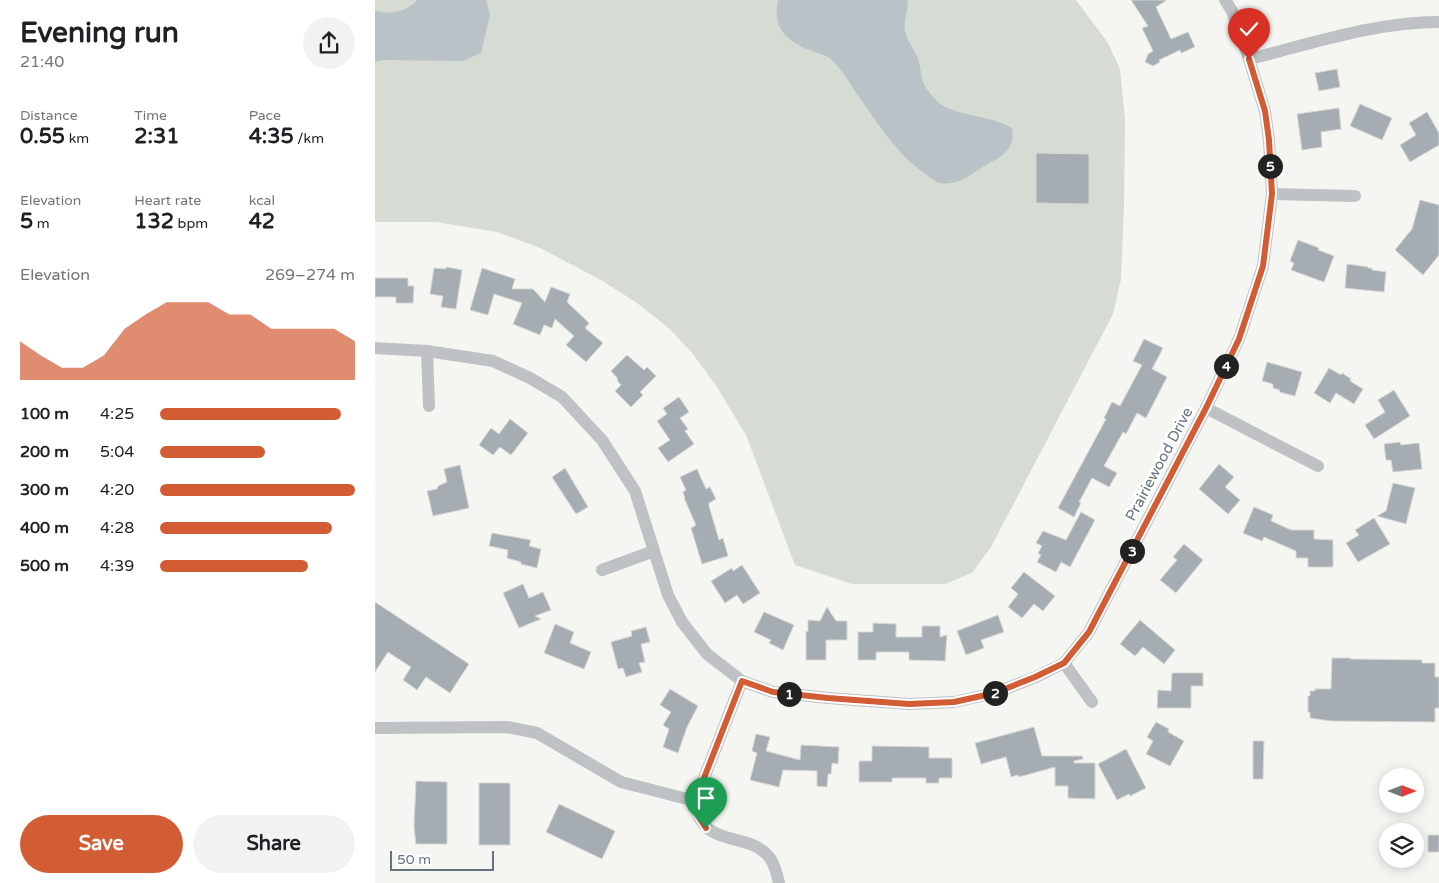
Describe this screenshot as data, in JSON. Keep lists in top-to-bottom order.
{
  "streets": {
    "street": ["Prairiewood Drive"]
  },
  "scale_bar": "50 m",
  "north": "right",
  "page": {
    "heading": ["Evening run", "21:40"],
    "stats": [
      ["Distance", "0.55 km"],
      ["Time", "2:31"],
      ["Pace", "4:35 /km"],
      ["Elevation", "5 m"],
      ["Heart rate", "132 bpm"],
      ["kcal", "42"]
    ],
    "pins": [
      "5",
      "4",
      "3",
      "2",
      "1"
    ],
    "chart": ["Elevation", "269–274 m"],
    "list": [
      {
        "name": "100 m",
        "note": "4:25"
      },
      {
        "name": "200 m",
        "note": "5:04"
      },
      {
        "name": "300 m",
        "note": "4:20"
      },
      {
        "name": "400 m",
        "note": "4:28"
      },
      {
        "name": "500 m",
        "note": "4:39"
      }
    ],
    "buttons": ["Save", "Share"],
    "scale": "50 m"
  }
}
